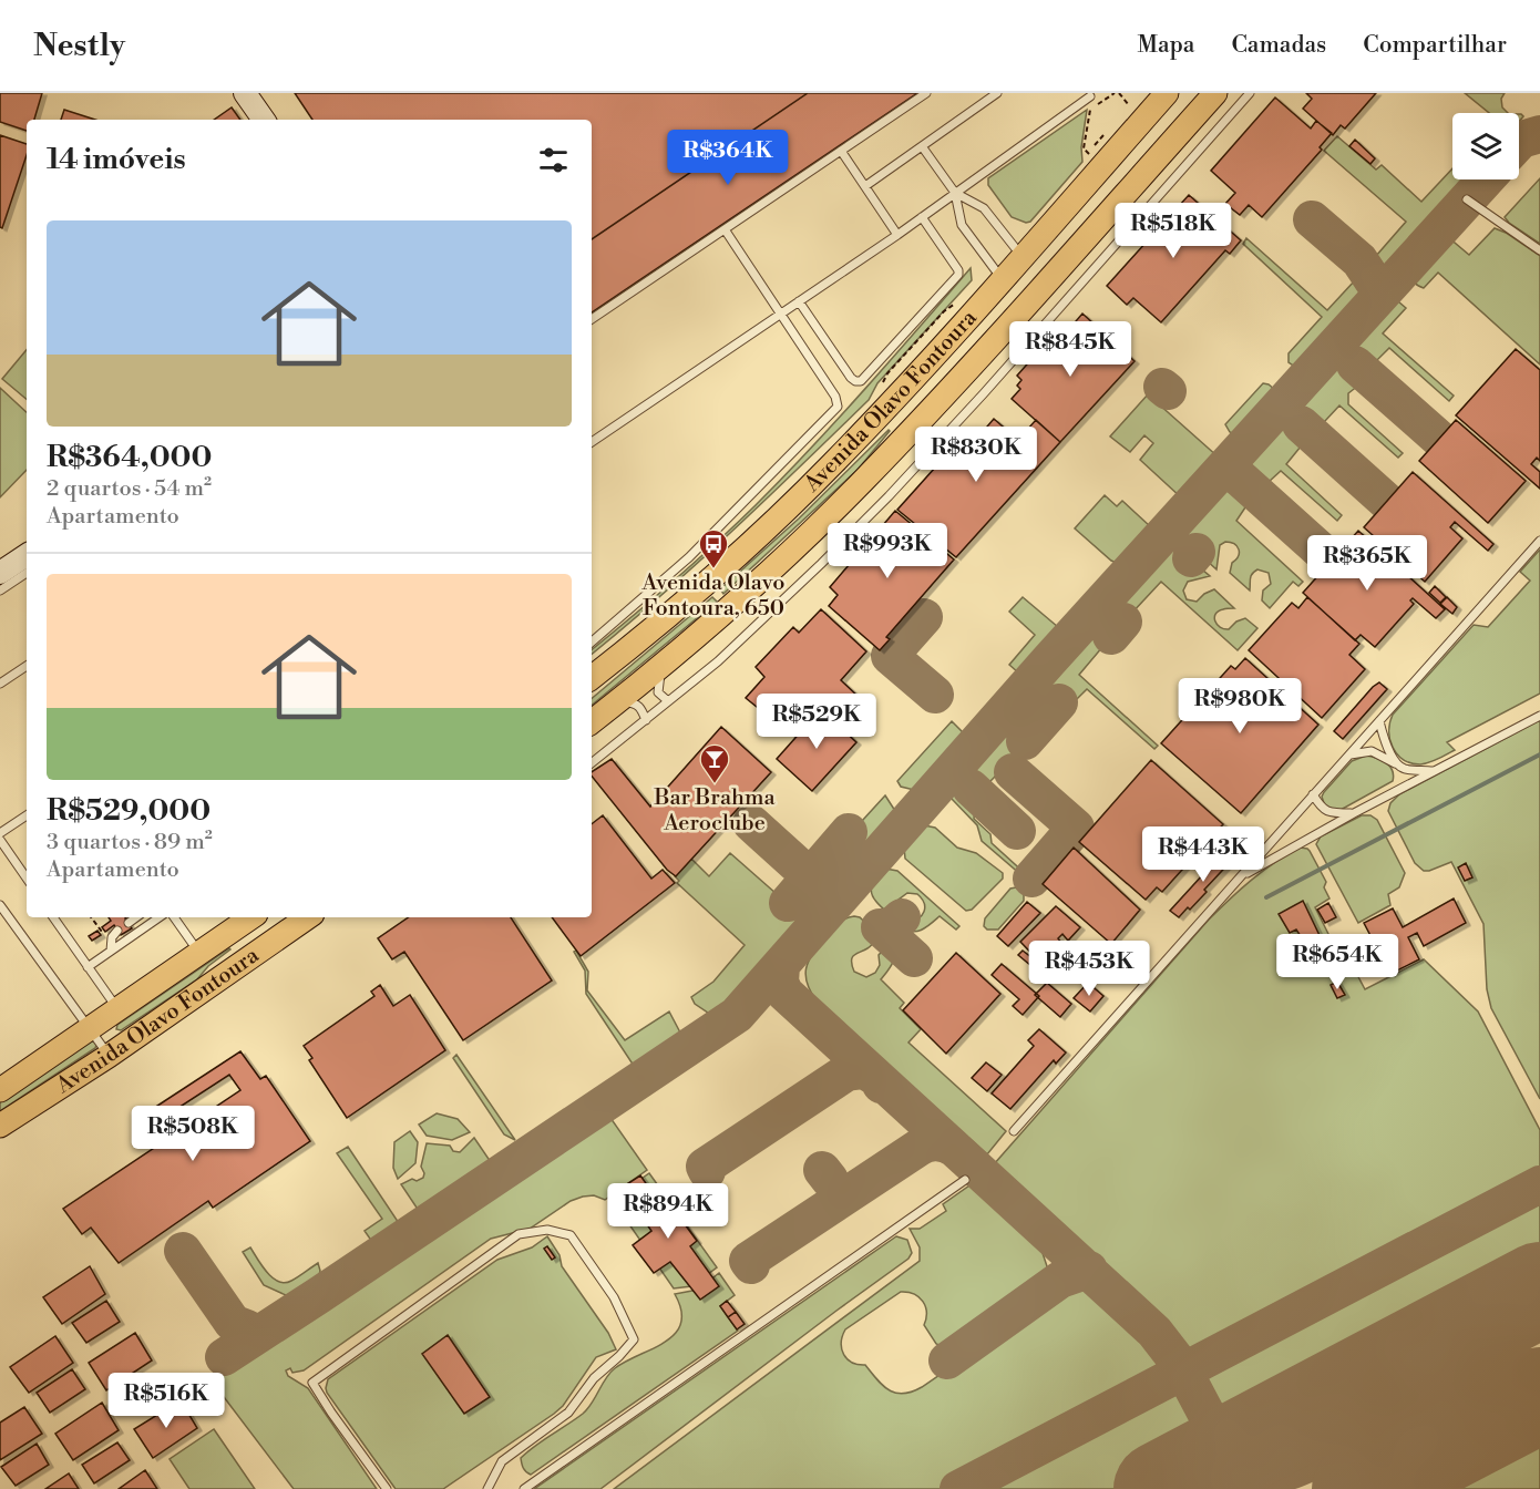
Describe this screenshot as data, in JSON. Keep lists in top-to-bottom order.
{
  "streets": {
    "main road": ["Avenida Olavo Fontoura"]
  },
  "places": {
    "bus stop": ["Avenida Olavo Fontoura, 650"],
    "bar": ["Bar Brahma Aeroclube"]
  },
  "page": {
    "header": "Nestly",
    "nav": ["Mapa", "Camadas", "Compartilhar"],
    "heading": "14 imóveis",
    "price": [
      "R$364K",
      "R$518K",
      "R$845K",
      "R$830K",
      "R$993K",
      "R$365K",
      "R$980K",
      "R$529K",
      "R$443K",
      "R$654K",
      "R$453K",
      "R$508K",
      "R$894K",
      "R$516K"
    ],
    "list": [
      {
        "name": "R$364,000",
        "note": "2 quartos · 54 m² · Apartamento"
      },
      {
        "name": "R$529,000",
        "note": "3 quartos · 89 m² · Apartamento"
      }
    ]
  }
}
